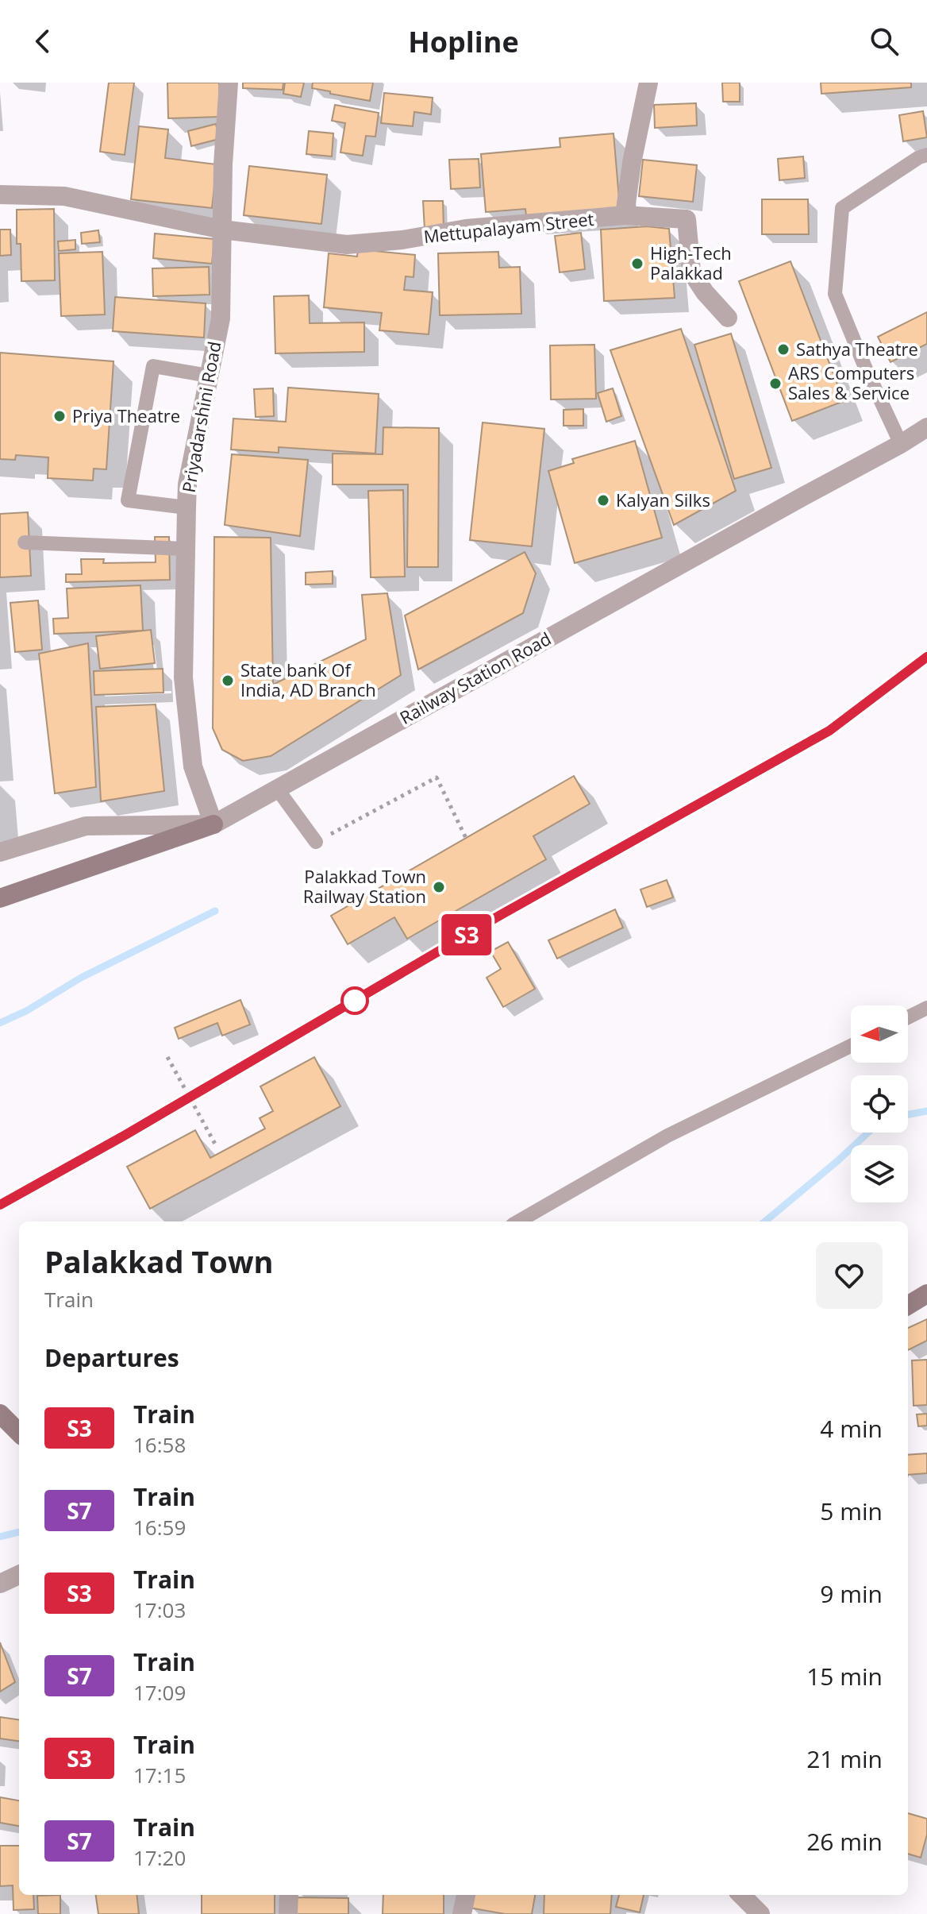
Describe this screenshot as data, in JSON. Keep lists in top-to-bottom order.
{
  "streets": {
    "street": ["Mettupalayam Street", "Priyadarshini Road", "Railway Station Road"]
  },
  "crossings": [
    ["Mettupalayam Street", "Priyadarshini Road"],
    ["Priyadarshini Road", "Railway Station Road"]
  ],
  "places": [
    "High-Tech Palakkad",
    "Sathya Theatre",
    "ARS Computers Sales & Service",
    "Priya Theatre",
    "Kalyan Silks",
    "State bank Of India, AD Branch",
    "Palakkad Town Railway Station"
  ],
  "north": "left",
  "page": {
    "header": "Hopline",
    "on_map": "S3",
    "heading": [
      ["Palakkad Town", "Train"],
      "Departures"
    ],
    "list": [
      {
        "mark": "S3",
        "name": "Train",
        "note": "16:58",
        "value": "4 min"
      },
      {
        "mark": "S7",
        "name": "Train",
        "note": "16:59",
        "value": "5 min"
      },
      {
        "mark": "S3",
        "name": "Train",
        "note": "17:03",
        "value": "9 min"
      },
      {
        "mark": "S7",
        "name": "Train",
        "note": "17:09",
        "value": "15 min"
      },
      {
        "mark": "S3",
        "name": "Train",
        "note": "17:15",
        "value": "21 min"
      },
      {
        "mark": "S7",
        "name": "Train",
        "note": "17:20",
        "value": "26 min"
      }
    ]
  }
}
